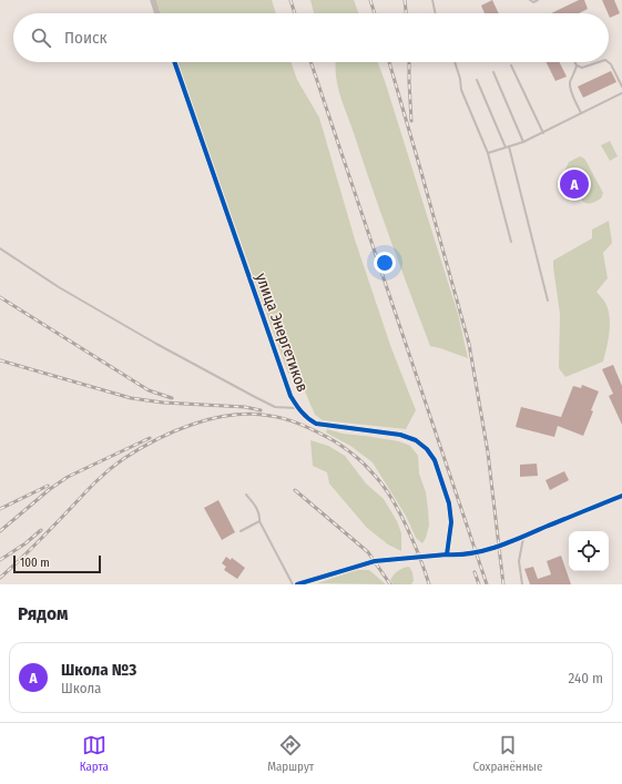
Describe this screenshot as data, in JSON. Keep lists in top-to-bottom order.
{
  "streets": {
    "street": ["улица Энергетиков"]
  },
  "scale_bar": "100 m",
  "page": {
    "search": "Поиск",
    "pins": "A",
    "scale": "100 m",
    "heading": "Рядом",
    "list": [
      {
        "mark": "A",
        "name": "Школа №3",
        "note": "Школа",
        "value": "240 m"
      }
    ],
    "nav": ["Карта", "Маршрут", "Сохранённые"]
  }
}
